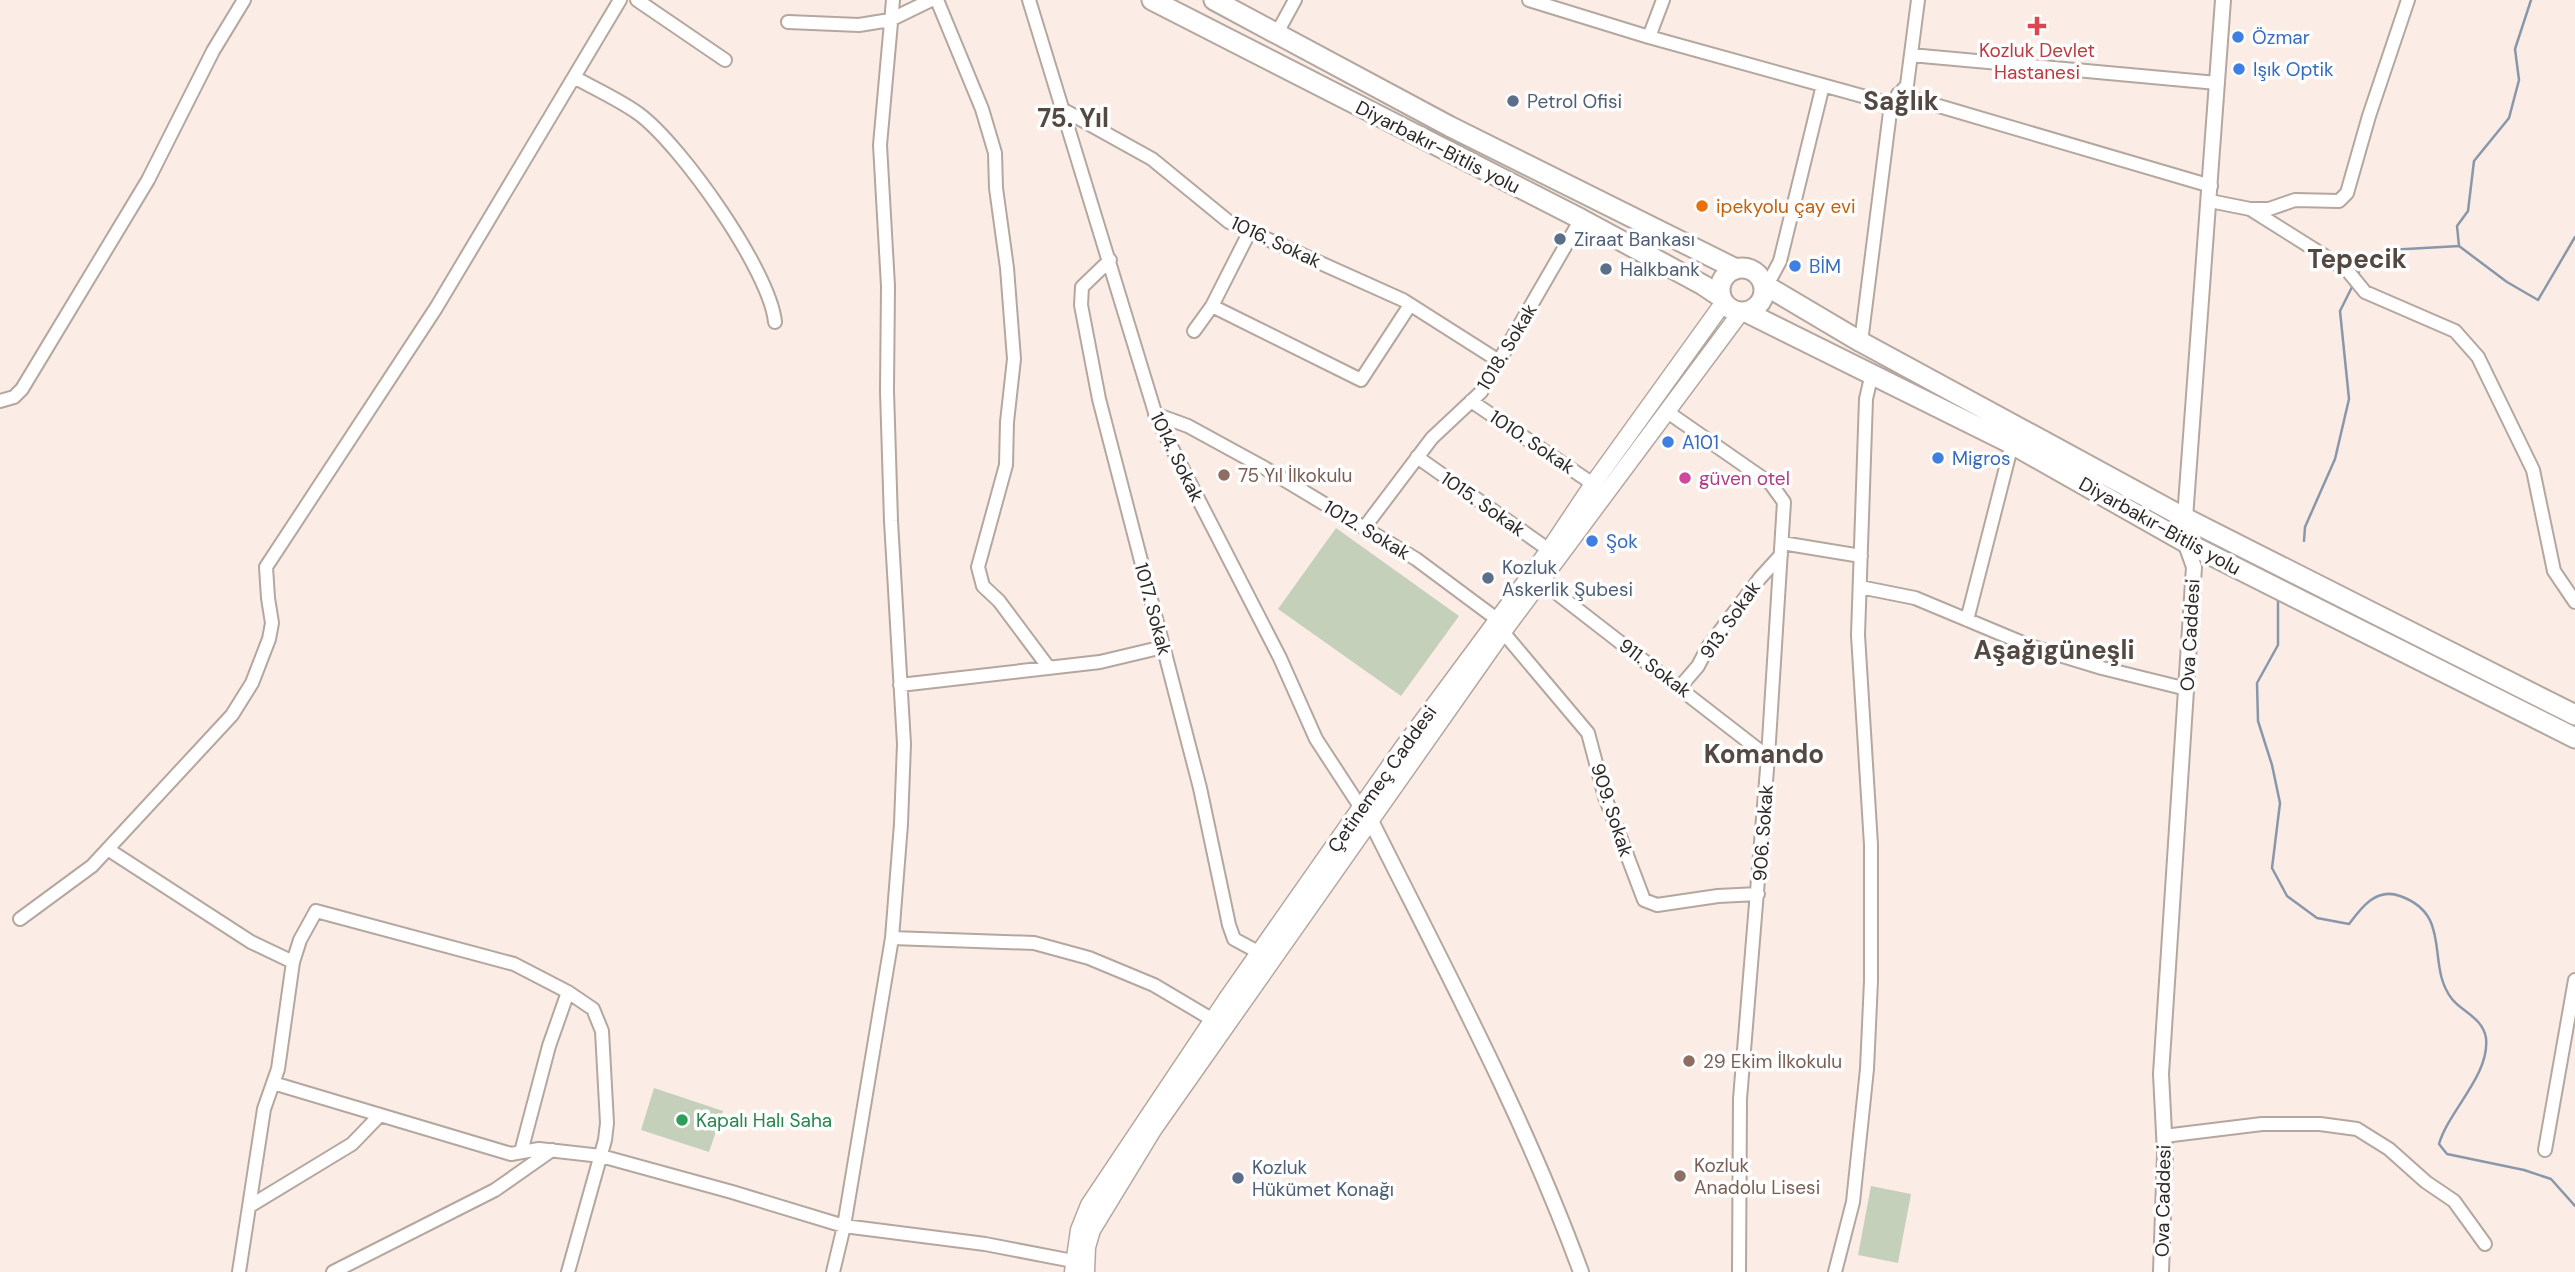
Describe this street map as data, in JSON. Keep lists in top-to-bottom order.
{
  "streets": {
    "highway": ["Diyarbakır-Bitlis yolu"],
    "main road": ["Çetinemeç Caddesi"],
    "street": [
      "1016. Sokak",
      "1018. Sokak",
      "1010. Sokak",
      "1014. Sokak",
      "1015. Sokak",
      "1012. Sokak",
      "1017. Sokak",
      "913. Sokak",
      "Ova Caddesi",
      "911. Sokak",
      "909. Sokak",
      "906. Sokak"
    ]
  },
  "crossings": [
    ["Diyarbakır-Bitlis yolu", "1018. Sokak"],
    ["Diyarbakır-Bitlis yolu", "Ova Caddesi"],
    ["Diyarbakır-Bitlis yolu", "Çetinemeç Caddesi"],
    ["1016. Sokak", "1018. Sokak"],
    ["1016. Sokak", "1014. Sokak"],
    ["1018. Sokak", "1010. Sokak"],
    ["1018. Sokak", "1015. Sokak"],
    ["1018. Sokak", "1012. Sokak"],
    ["1010. Sokak", "Çetinemeç Caddesi"],
    ["1014. Sokak", "1012. Sokak"],
    ["1014. Sokak", "1017. Sokak"],
    ["1014. Sokak", "Çetinemeç Caddesi"],
    ["1015. Sokak", "Çetinemeç Caddesi"],
    ["1012. Sokak", "Çetinemeç Caddesi"],
    ["1012. Sokak", "909. Sokak"],
    ["1017. Sokak", "Çetinemeç Caddesi"],
    ["913. Sokak", "911. Sokak"],
    ["913. Sokak", "906. Sokak"],
    ["911. Sokak", "Çetinemeç Caddesi"],
    ["911. Sokak", "906. Sokak"],
    ["Çetinemeç Caddesi", "909. Sokak"],
    ["Çetinemeç Caddesi", "906. Sokak"],
    ["909. Sokak", "906. Sokak"]
  ],
  "districts": [
    "Sağlık",
    "75. Yıl",
    "Tepecik",
    "Aşağıgüneşli",
    "Komando"
  ],
  "places": {
    "health": ["Kozluk Devlet Hastanesi"],
    "other": [
      "Özmar",
      "Işık Optik",
      "Petrol Ofisi",
      "ipekyolu çay evi",
      "Ziraat Bankası",
      "BİM",
      "Halkbank",
      "A101",
      "Migros",
      "75 Yıl İlkokulu",
      "güven otel",
      "Şok",
      "Kozluk Askerlik Şubesi",
      "29 Ekim İlkokulu",
      "Kapalı Halı Saha",
      "Kozluk Anadolu Lisesi",
      "Kozluk Hükümet Konağı"
    ]
  }
}
